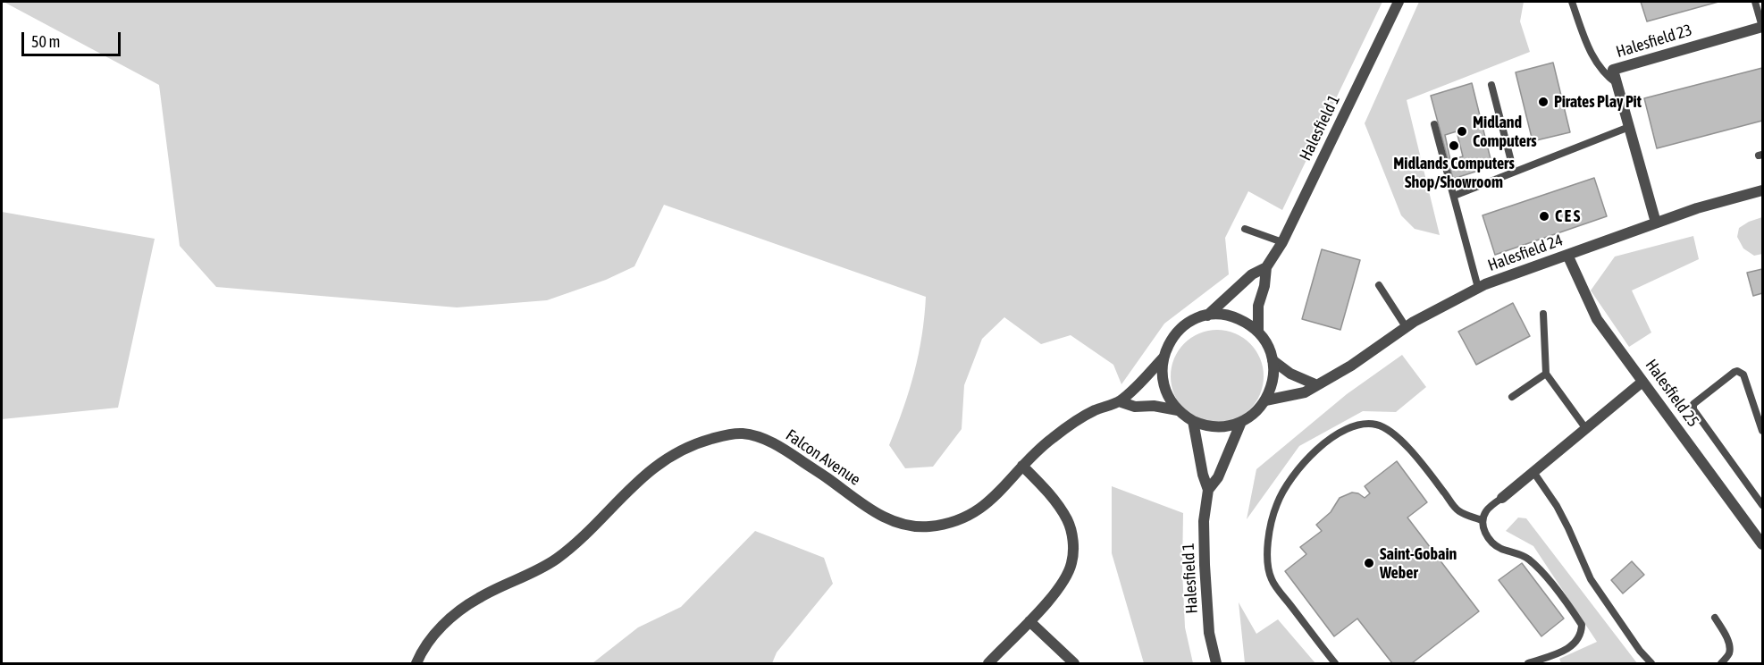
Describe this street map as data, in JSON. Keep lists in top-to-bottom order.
{
  "streets": {
    "street": [
      "Halesfield 23",
      "Halesfield 1",
      "Halesfield 24",
      "Halesfield 25",
      "Falcon Avenue"
    ]
  },
  "crossings": [
    ["Halesfield 23", "Halesfield 24"],
    ["Halesfield 1", "Halesfield 24"],
    ["Halesfield 1", "Falcon Avenue"],
    ["Halesfield 24", "Halesfield 25"],
    ["Halesfield 24", "Falcon Avenue"]
  ],
  "places": [
    "Pirates Play Pit",
    "Midland Computers",
    "Midlands Computers Shop/Showroom",
    "C E S",
    "Saint-Gobain Weber"
  ],
  "scale_bar": "50 m"
}
